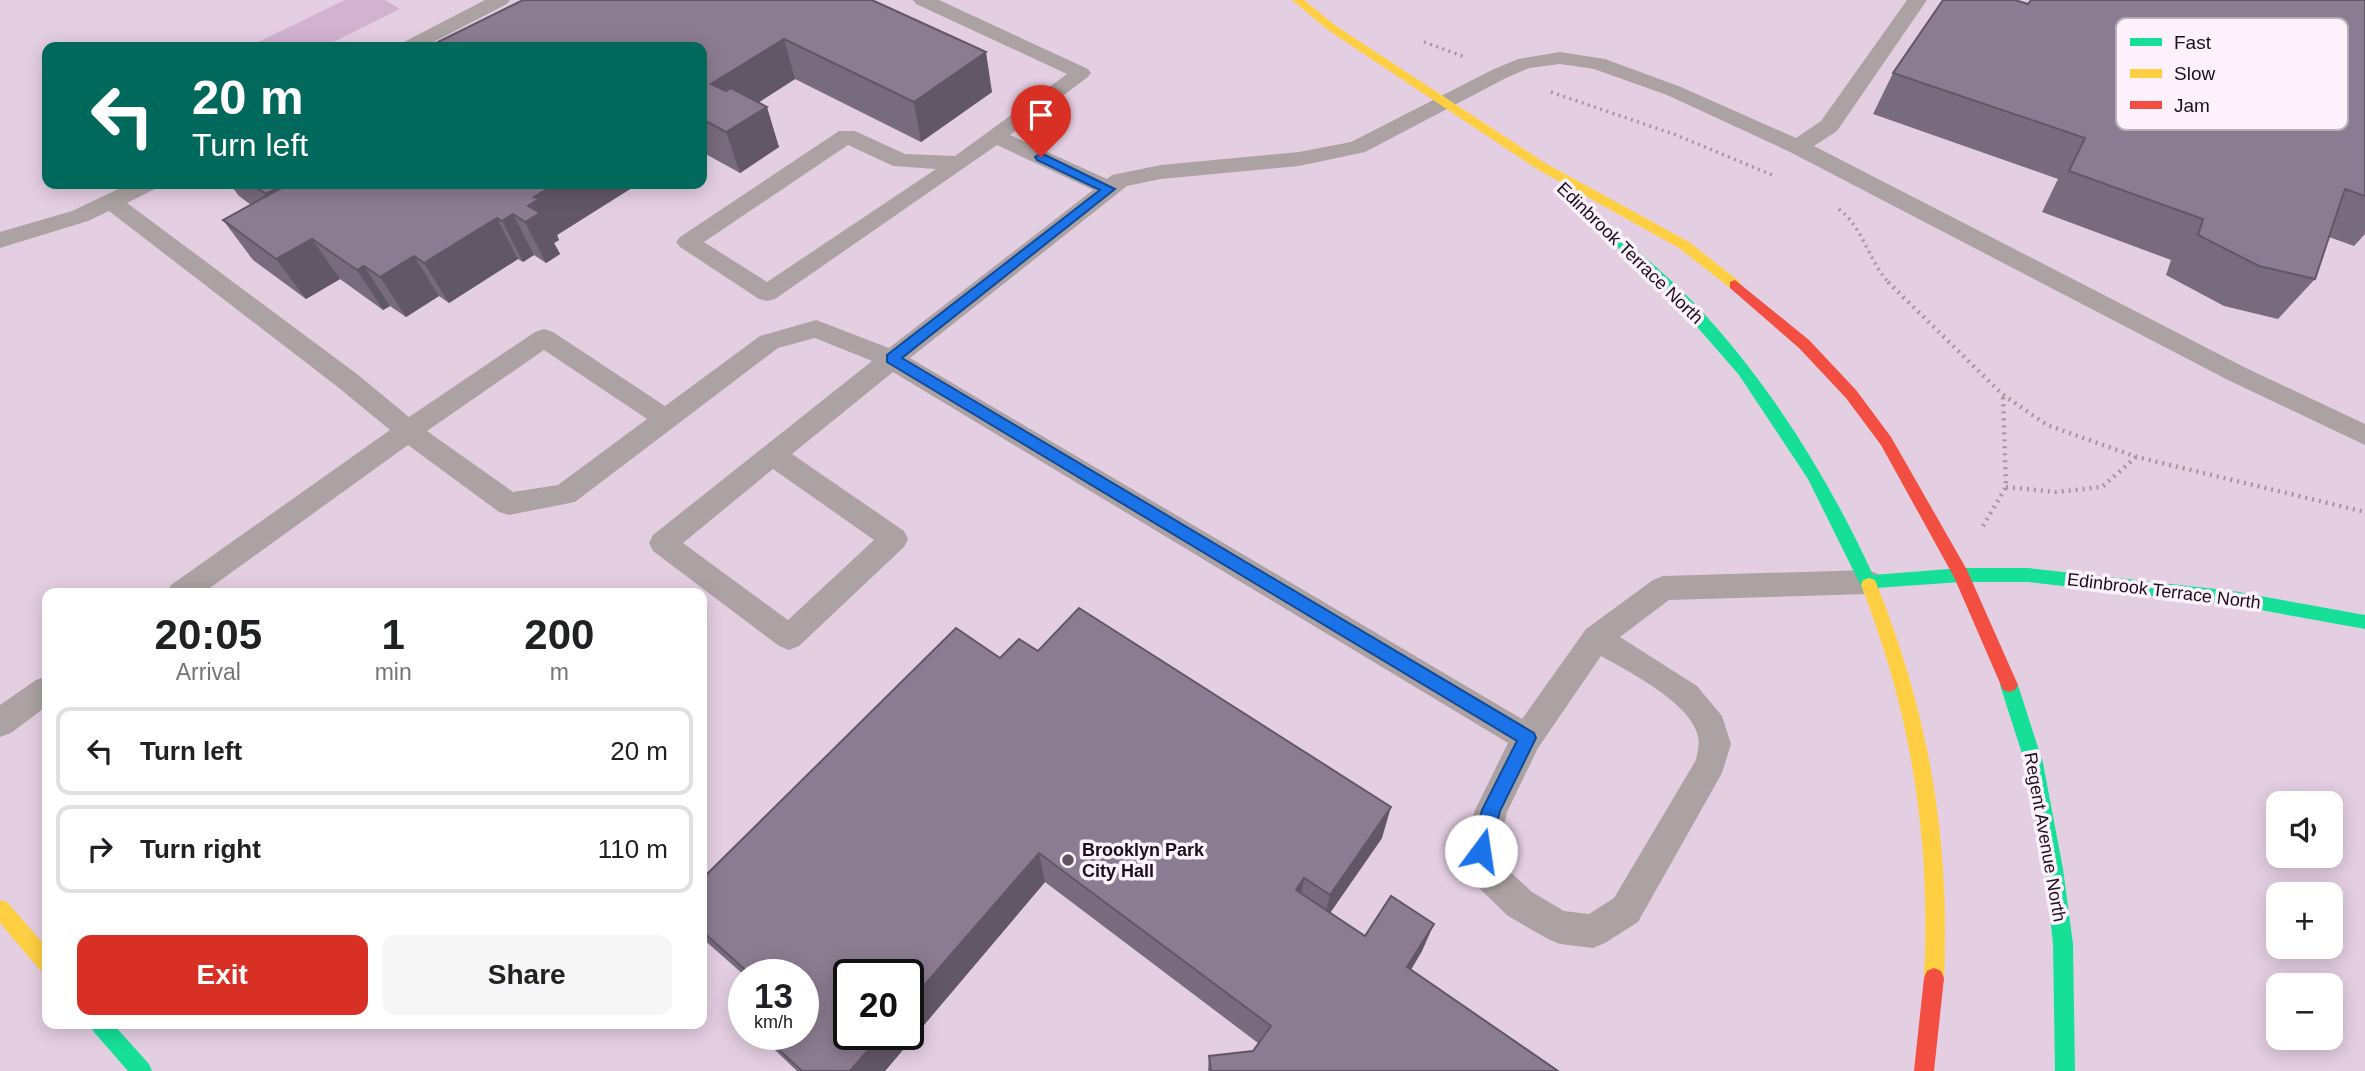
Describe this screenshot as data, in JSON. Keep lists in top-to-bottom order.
{
  "streets": {
    "street": ["Edinbrook Terrace North", "Regent Avenue North"]
  },
  "crossings": [
    ["Edinbrook Terrace North", "Regent Avenue North"]
  ],
  "places": ["Brooklyn Park City Hall"],
  "legend": ["Fast", "Slow", "Jam"],
  "page": {
    "turn": ["20 m", "Turn left"],
    "eta": [
      "20:05",
      "Arrival",
      "1",
      "min",
      "200",
      "m"
    ],
    "list": [
      {
        "name": "Turn left",
        "value": "20 m"
      },
      {
        "name": "Turn right",
        "value": "110 m"
      }
    ],
    "map_buttons": ["+", "−"],
    "buttons": ["Exit", "Share"],
    "speed": "13 km/h",
    "limit": "20"
  }
}
